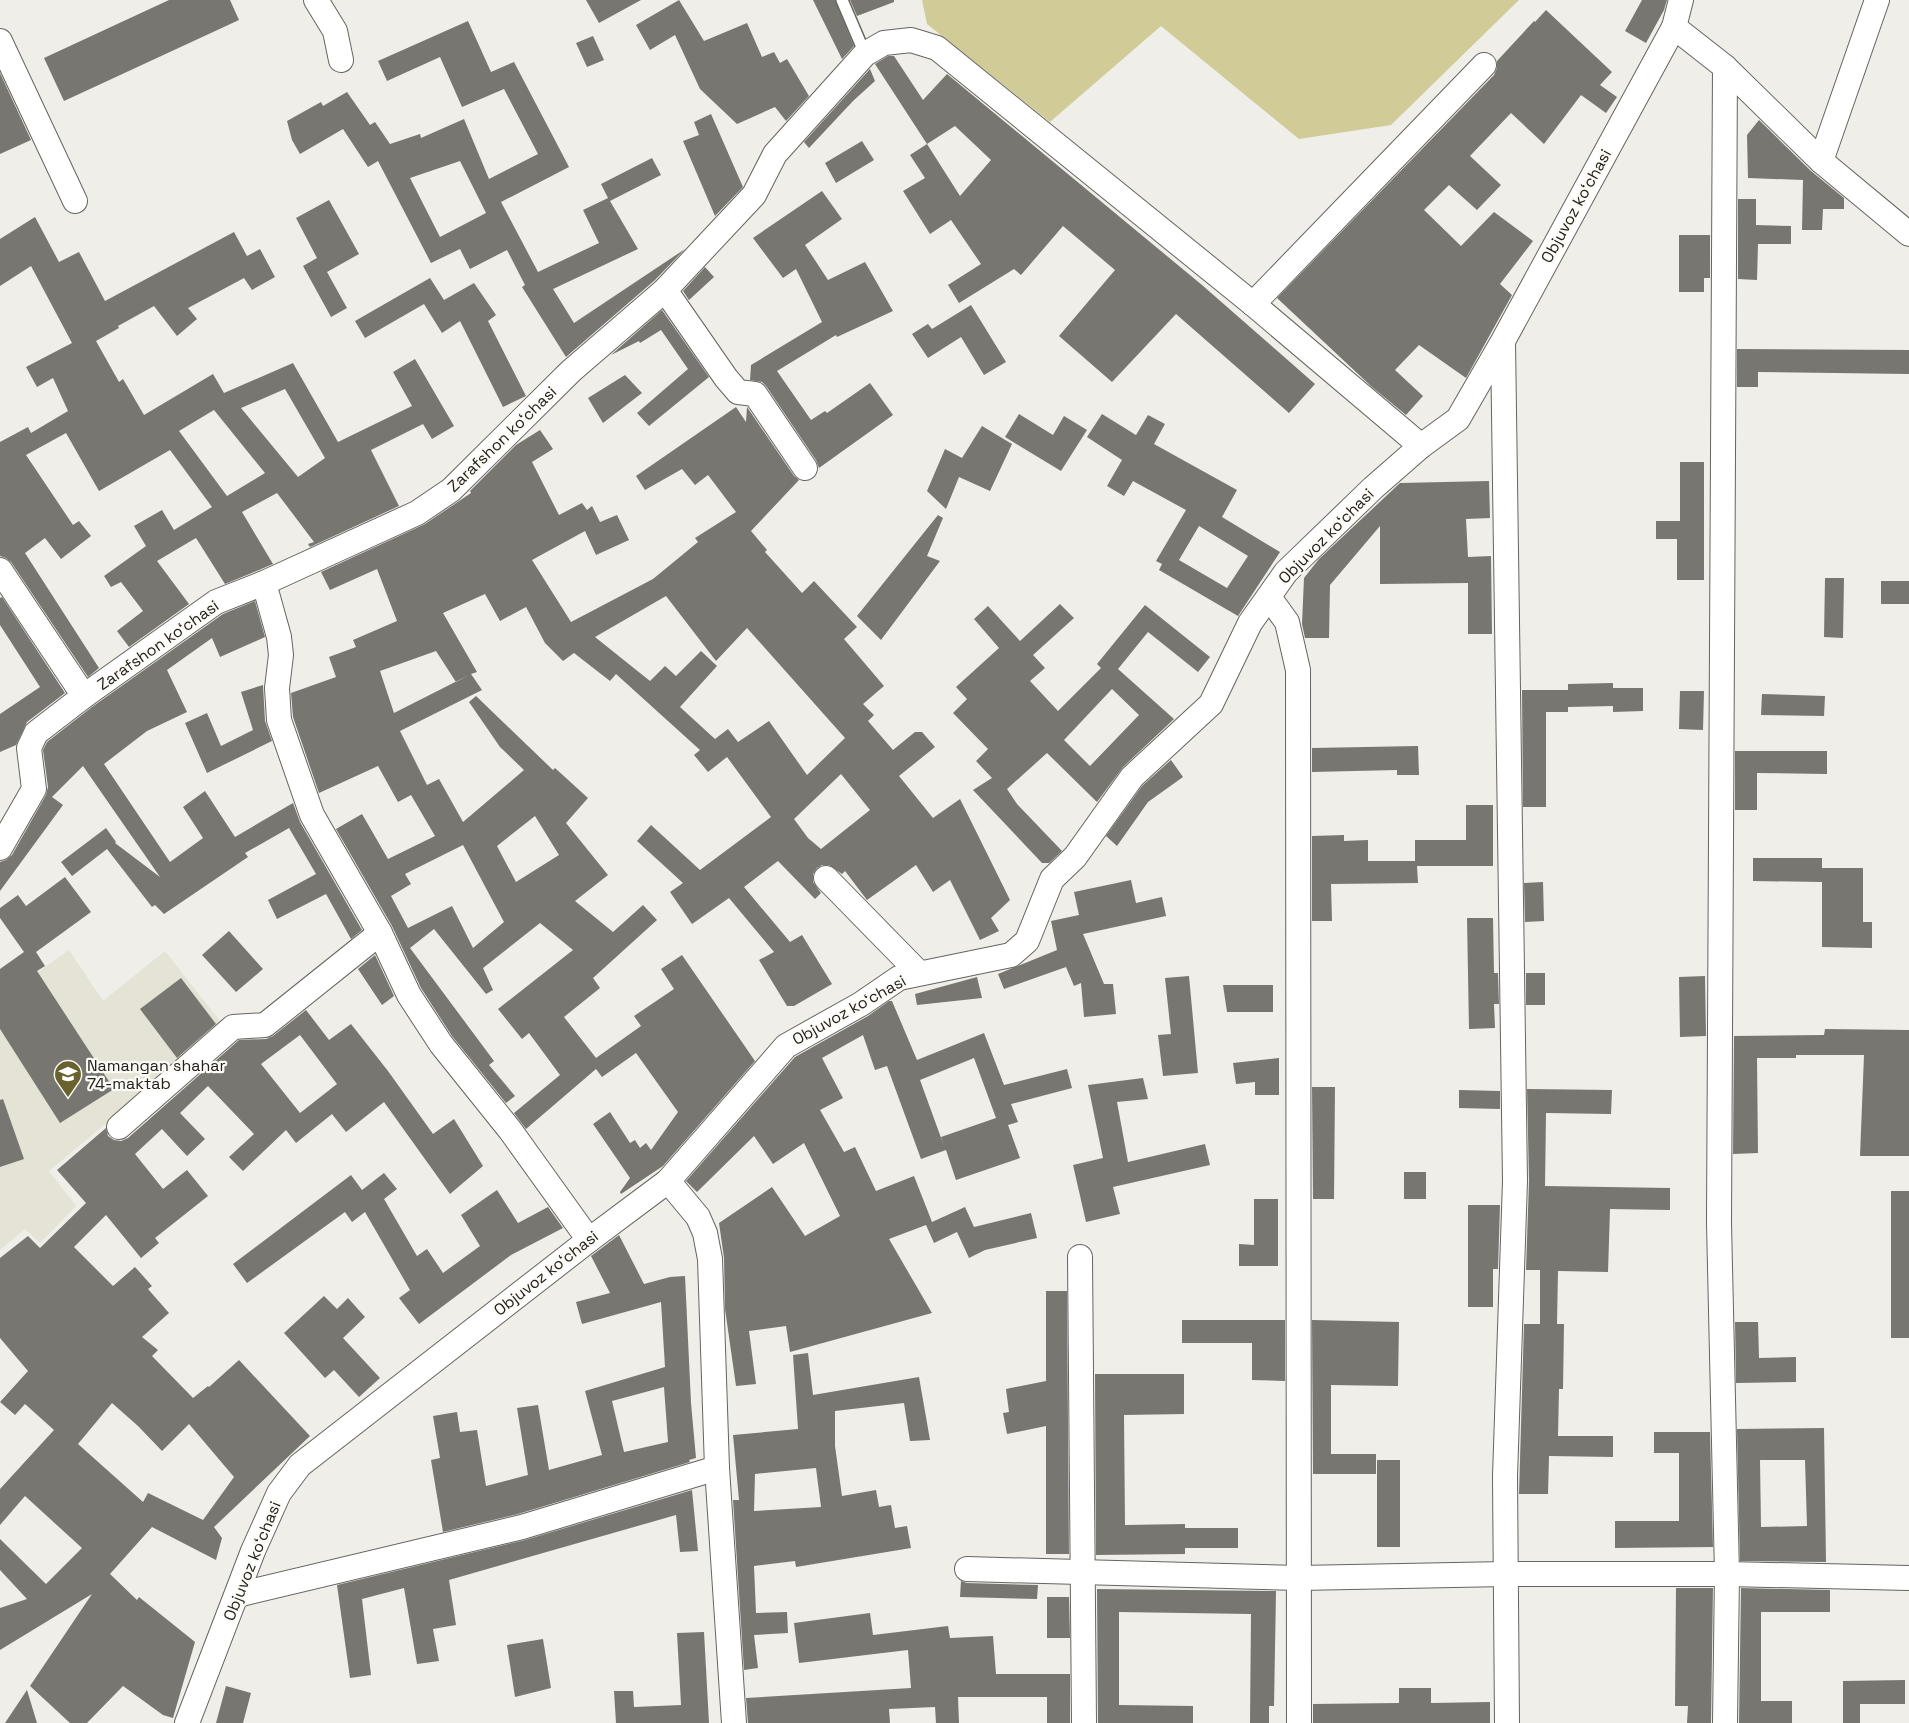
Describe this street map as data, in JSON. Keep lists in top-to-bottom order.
{
  "streets": {
    "street": ["Objuvoz koʻchasi", "Zarafshon koʻchasi"]
  },
  "places": {
    "school or university": ["Namangan shahar 74-maktab"]
  }
}
